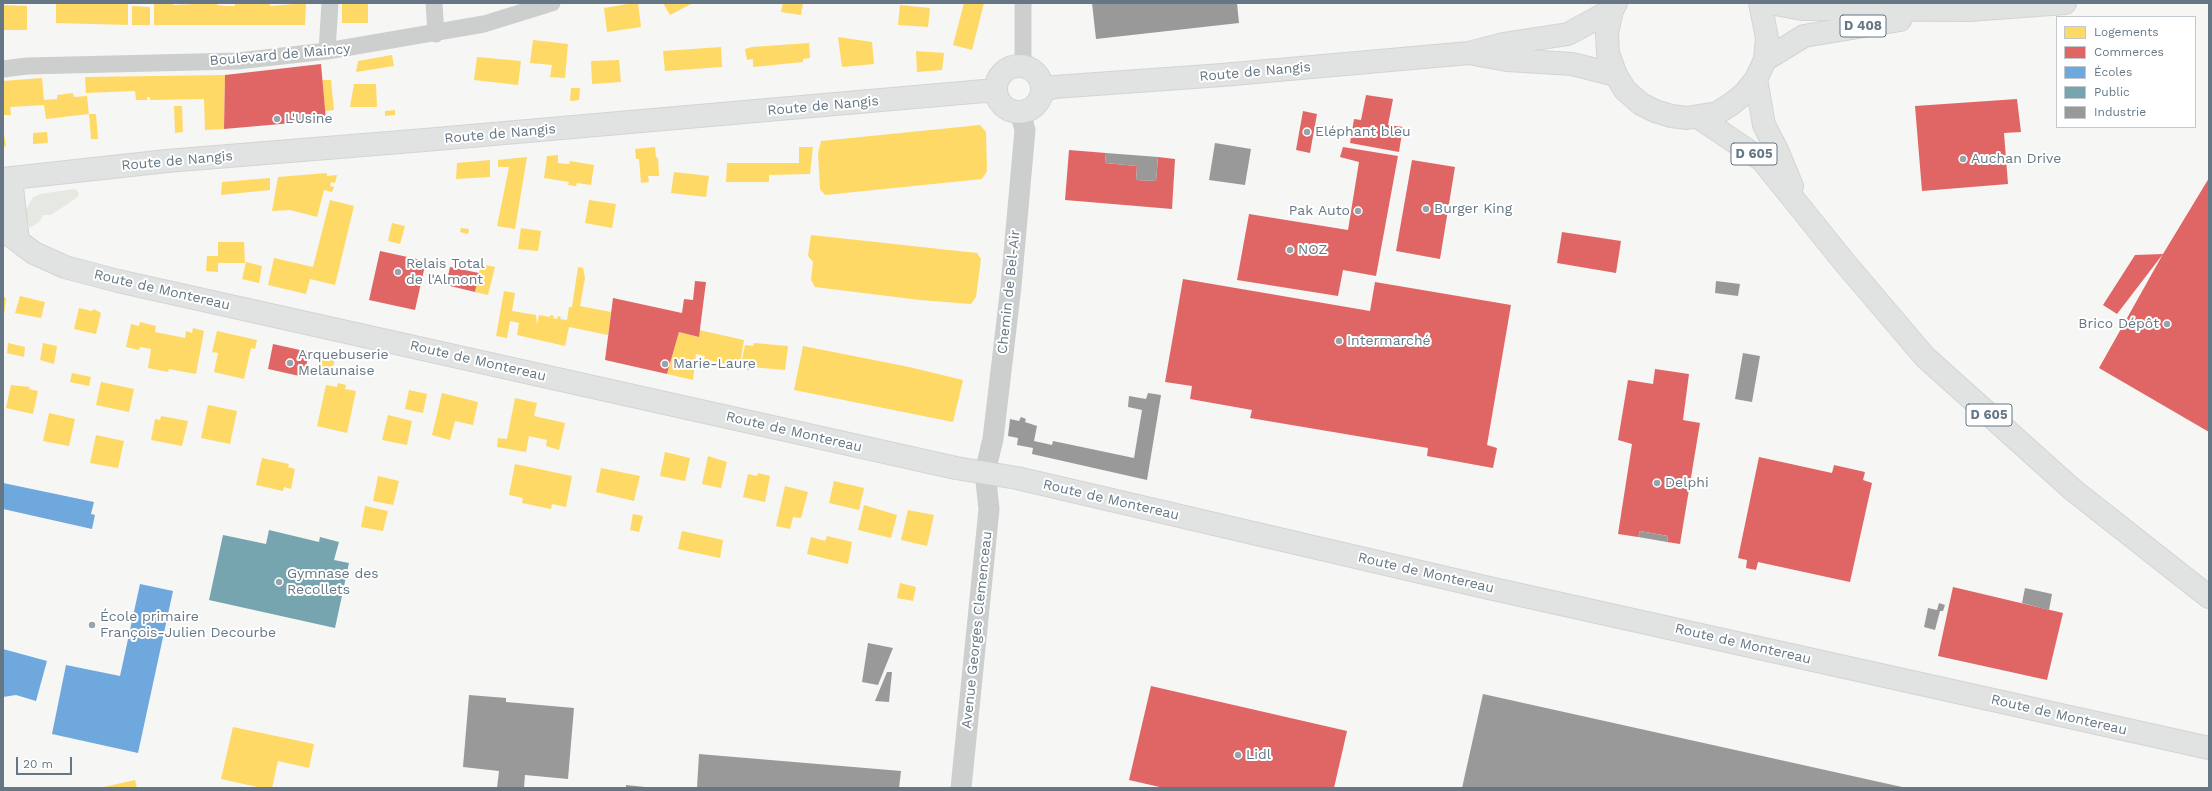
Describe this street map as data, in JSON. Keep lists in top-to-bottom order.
{
  "streets": {
    "main road": [
      "D 408",
      "Route de Nangis",
      "D 605",
      "Route de Montereau"
    ],
    "street": ["Boulevard de Maincy", "Chemin de Bel-Air", "Avenue Georges Clemenceau"]
  },
  "crossings": [
    ["D 408", "D 605"],
    ["Route de Nangis", "Route de Montereau"],
    ["Route de Nangis", "Chemin de Bel-Air"],
    ["Route de Montereau", "Chemin de Bel-Air"],
    ["Route de Montereau", "Avenue Georges Clemenceau"],
    ["Chemin de Bel-Air", "Avenue Georges Clemenceau"]
  ],
  "places": [
    "L'Usine",
    "Eléphant bleu",
    "Auchan Drive",
    "Burger King",
    "Pak Auto",
    "NOZ",
    "Relais Total de l'Almont",
    "Brico Dépôt",
    "Intermarché",
    "Arquebuserie Melaunaise",
    "Marie-Laure",
    "Delphi",
    "Gymnase des Recollets",
    "École primaire François-Julien Decourbe",
    "Lidl"
  ],
  "legend": [
    "Logements",
    "Commerces",
    "Écoles",
    "Public",
    "Industrie"
  ],
  "scale_bar": "20 m"
}
